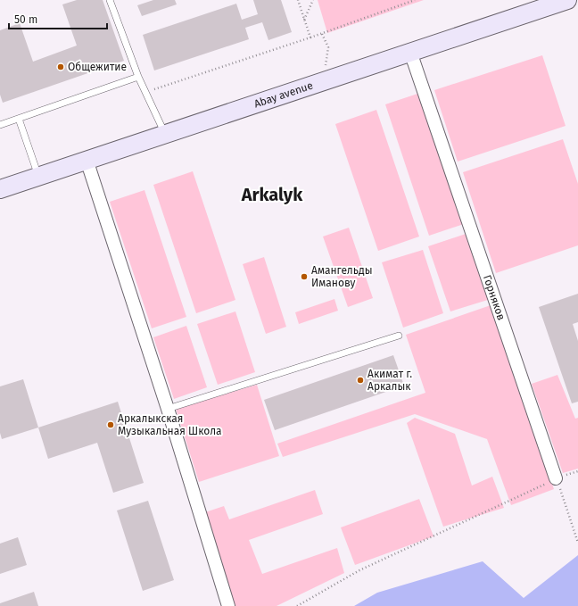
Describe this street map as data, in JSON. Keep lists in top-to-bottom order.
{
  "streets": {
    "street": ["Abay avenue", "Горняков"]
  },
  "crossings": [
    ["Abay avenue", "Горняков"]
  ],
  "districts": ["Arkalyk"],
  "places": [
    "Общежитие",
    "Амангельды Иманову",
    "Акимат г. Аркалык",
    "Аркалыкская Музыкальная Школа"
  ],
  "scale_bar": "50 m"
}
